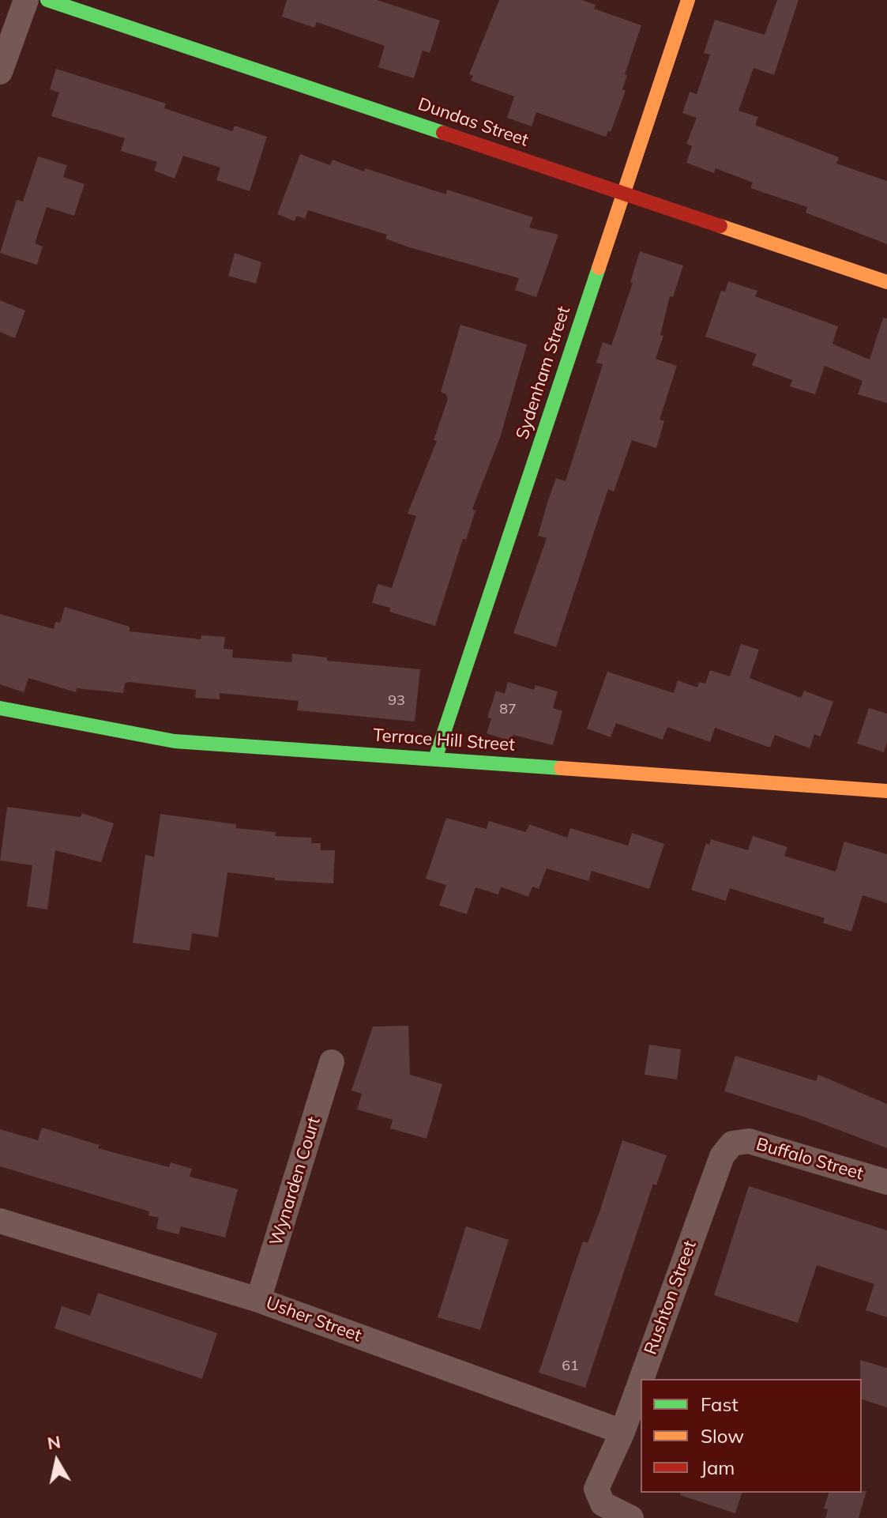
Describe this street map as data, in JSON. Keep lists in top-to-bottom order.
{
  "streets": {
    "street": [
      "Dundas Street",
      "Sydenham Street",
      "Terrace Hill Street",
      "Buffalo Street",
      "Wynarden Court",
      "Rushton Street",
      "Usher Street"
    ]
  },
  "crossings": [
    ["Dundas Street", "Sydenham Street"],
    ["Sydenham Street", "Terrace Hill Street"],
    ["Buffalo Street", "Rushton Street"],
    ["Wynarden Court", "Usher Street"],
    ["Rushton Street", "Usher Street"]
  ],
  "house_numbers": ["93", "87", "61"],
  "legend": ["Fast", "Slow", "Jam"],
  "north": "top"
}
